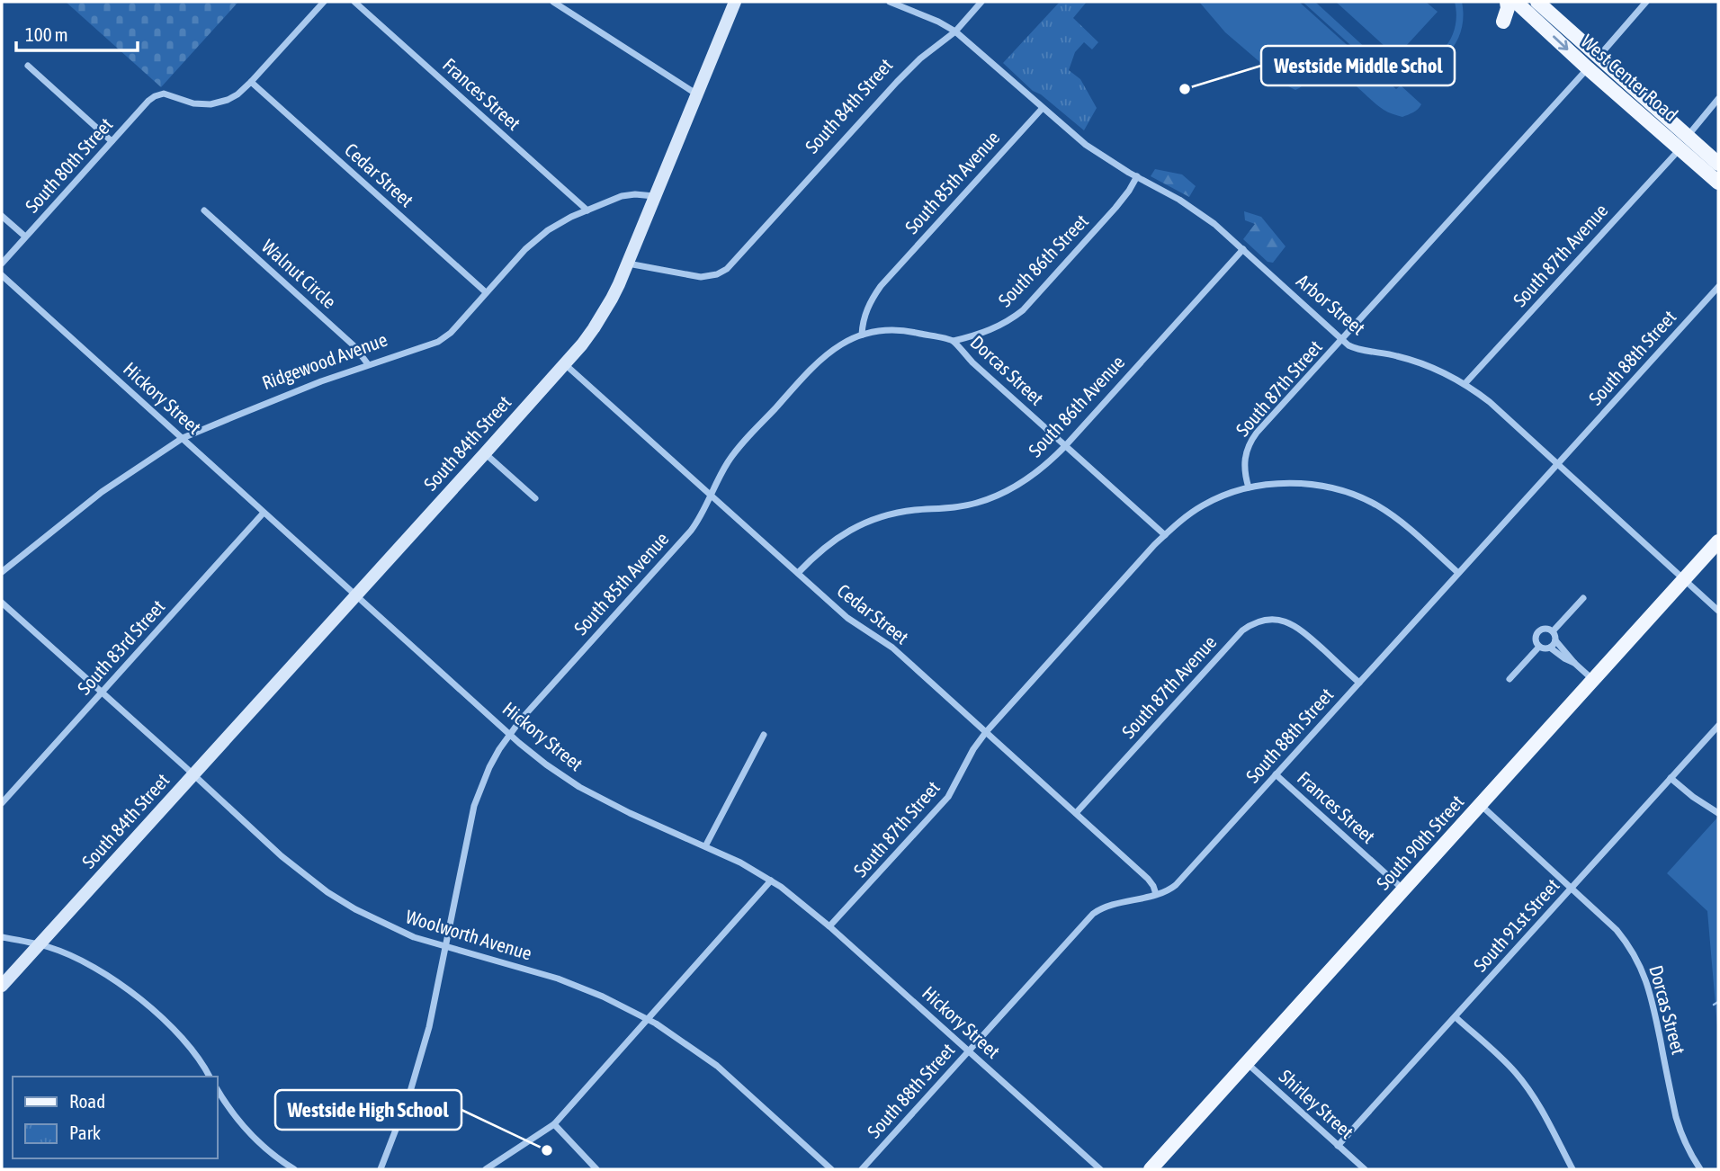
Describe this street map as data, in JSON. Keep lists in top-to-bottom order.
{
  "streets": {
    "main road": ["West Center Road", "South 84th Street", "South 90th Street"],
    "street": [
      "Frances Street",
      "South 80th Street",
      "Cedar Street",
      "South 85th Avenue",
      "South 87th Avenue",
      "South 86th Street",
      "Walnut Circle",
      "Arbor Street",
      "South 88th Street",
      "Ridgewood Avenue",
      "Dorcas Street",
      "South 87th Street",
      "Hickory Street",
      "South 86th Avenue",
      "South 83rd Street",
      "South 91st Street",
      "Woolworth Avenue",
      "Shirley Street"
    ]
  },
  "crossings": [
    ["West Center Road", "South 87th Avenue"],
    ["West Center Road", "South 87th Street"],
    ["Frances Street", "South 88th Street"],
    ["Frances Street", "Ridgewood Avenue"],
    ["Frances Street", "South 90th Street"],
    ["South 84th Street", "Cedar Street"],
    ["South 84th Street", "Arbor Street"],
    ["South 84th Street", "Hickory Street"],
    ["South 84th Street", "Woolworth Avenue"],
    ["South 80th Street", "Cedar Street"],
    ["Cedar Street", "South 85th Avenue"],
    ["Cedar Street", "South 87th Avenue"],
    ["Cedar Street", "South 88th Street"],
    ["Cedar Street", "Ridgewood Avenue"],
    ["Cedar Street", "South 87th Street"],
    ["Cedar Street", "South 86th Avenue"],
    ["South 85th Avenue", "Arbor Street"],
    ["South 85th Avenue", "Dorcas Street"],
    ["South 85th Avenue", "Hickory Street"],
    ["South 85th Avenue", "Woolworth Avenue"],
    ["South 87th Avenue", "Arbor Street"],
    ["South 87th Avenue", "South 88th Street"],
    ["South 86th Street", "Arbor Street"],
    ["South 86th Street", "Dorcas Street"],
    ["Walnut Circle", "Ridgewood Avenue"],
    ["Arbor Street", "South 88th Street"],
    ["Arbor Street", "South 87th Street"],
    ["Arbor Street", "South 86th Avenue"],
    ["Arbor Street", "South 90th Street"],
    ["South 88th Street", "Hickory Street"],
    ["Ridgewood Avenue", "Hickory Street"],
    ["Dorcas Street", "South 87th Street"],
    ["Dorcas Street", "South 86th Avenue"],
    ["Dorcas Street", "South 90th Street"],
    ["Dorcas Street", "South 91st Street"],
    ["South 87th Street", "Hickory Street"],
    ["Hickory Street", "South 83rd Street"],
    ["South 83rd Street", "Woolworth Avenue"],
    ["South 90th Street", "Shirley Street"],
    ["South 91st Street", "Shirley Street"]
  ],
  "places": ["Westside Middle Schol", "Westside High School"],
  "legend": ["Road", "Park"],
  "scale_bar": "100 m"
}
